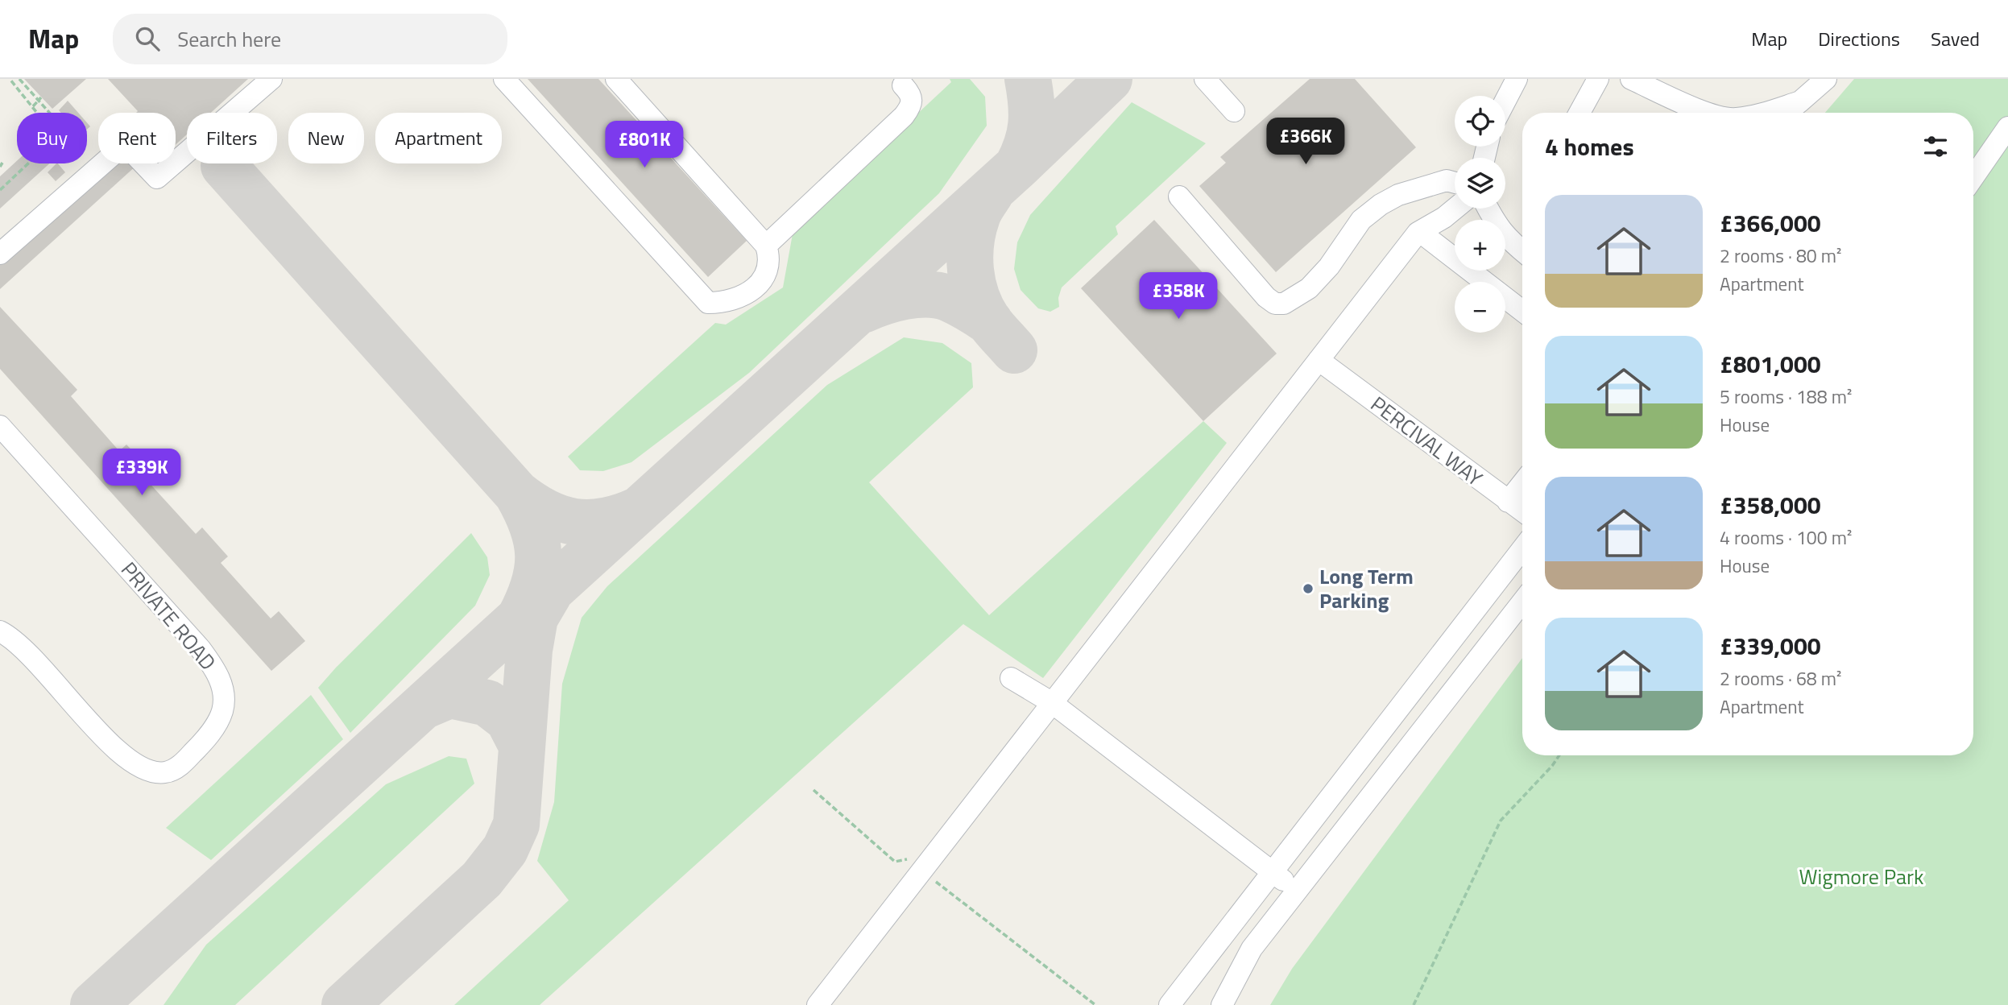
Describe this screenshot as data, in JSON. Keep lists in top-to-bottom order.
{
  "streets": {
    "street": ["PERCIVAL WAY", "PRIVATE ROAD"]
  },
  "parks": ["Wigmore Park"],
  "places": ["Long Term Parking"],
  "page": {
    "header": "Map",
    "search": "Search here",
    "nav": ["Map", "Directions", "Saved"],
    "map_buttons": ["+", "−"],
    "chip": [
      "Buy",
      "Rent",
      "Filters",
      "New",
      "Apartment"
    ],
    "heading": "4 homes",
    "price": [
      "£366K",
      "£801K",
      "£358K",
      "£339K"
    ],
    "list": [
      {
        "name": "£366,000",
        "note": "2 rooms · 80 m² · Apartment"
      },
      {
        "name": "£801,000",
        "note": "5 rooms · 188 m² · House"
      },
      {
        "name": "£358,000",
        "note": "4 rooms · 100 m² · House"
      },
      {
        "name": "£339,000",
        "note": "2 rooms · 68 m² · Apartment"
      }
    ]
  }
}
